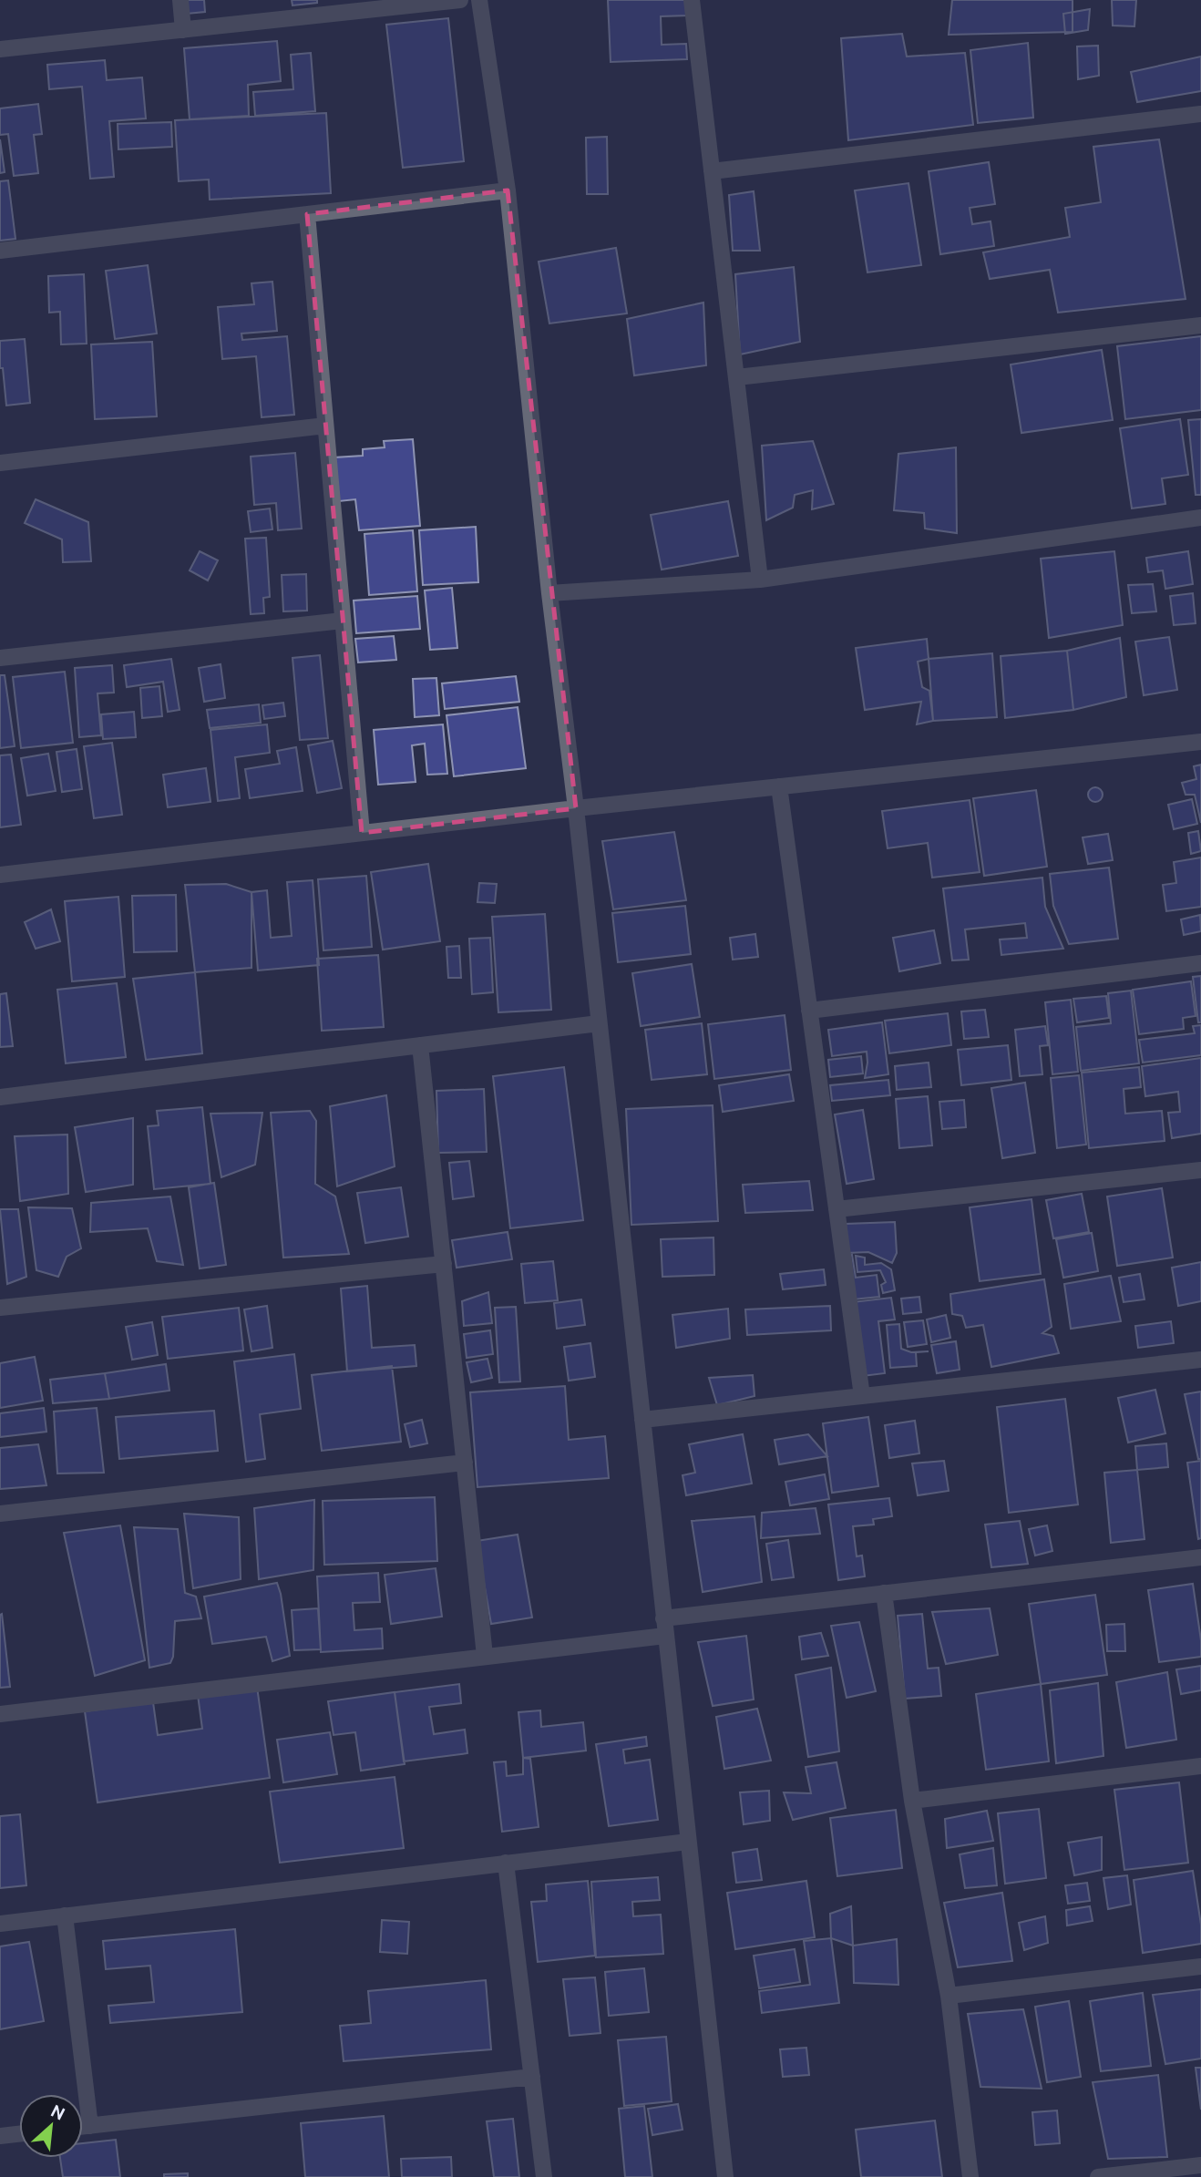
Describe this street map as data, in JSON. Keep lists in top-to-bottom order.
{
  "north": "top right"
}
